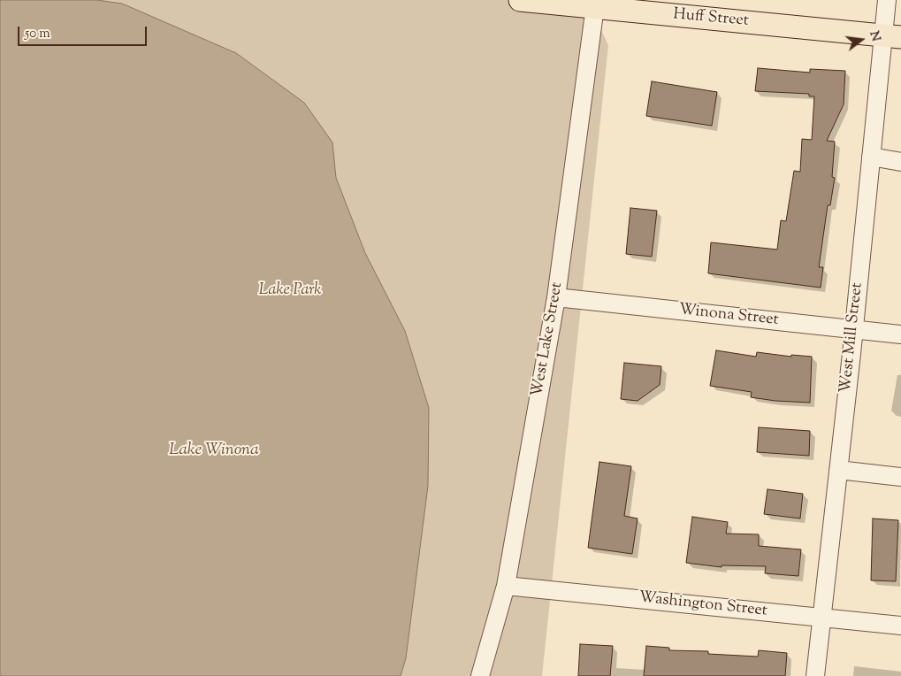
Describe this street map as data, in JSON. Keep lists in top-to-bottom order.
{
  "streets": {
    "main road": ["Huff Street"],
    "street": [
      "Winona Street",
      "West Mill Street",
      "West Lake Street",
      "Washington Street"
    ]
  },
  "crossings": [
    ["Huff Street", "West Mill Street"],
    ["Huff Street", "West Lake Street"],
    ["Winona Street", "West Mill Street"],
    ["Winona Street", "West Lake Street"],
    ["West Mill Street", "Washington Street"],
    ["West Lake Street", "Washington Street"]
  ],
  "water": ["Lake Winona"],
  "parks": ["Lake Park"],
  "scale_bar": "50 m",
  "north": "right"
}
